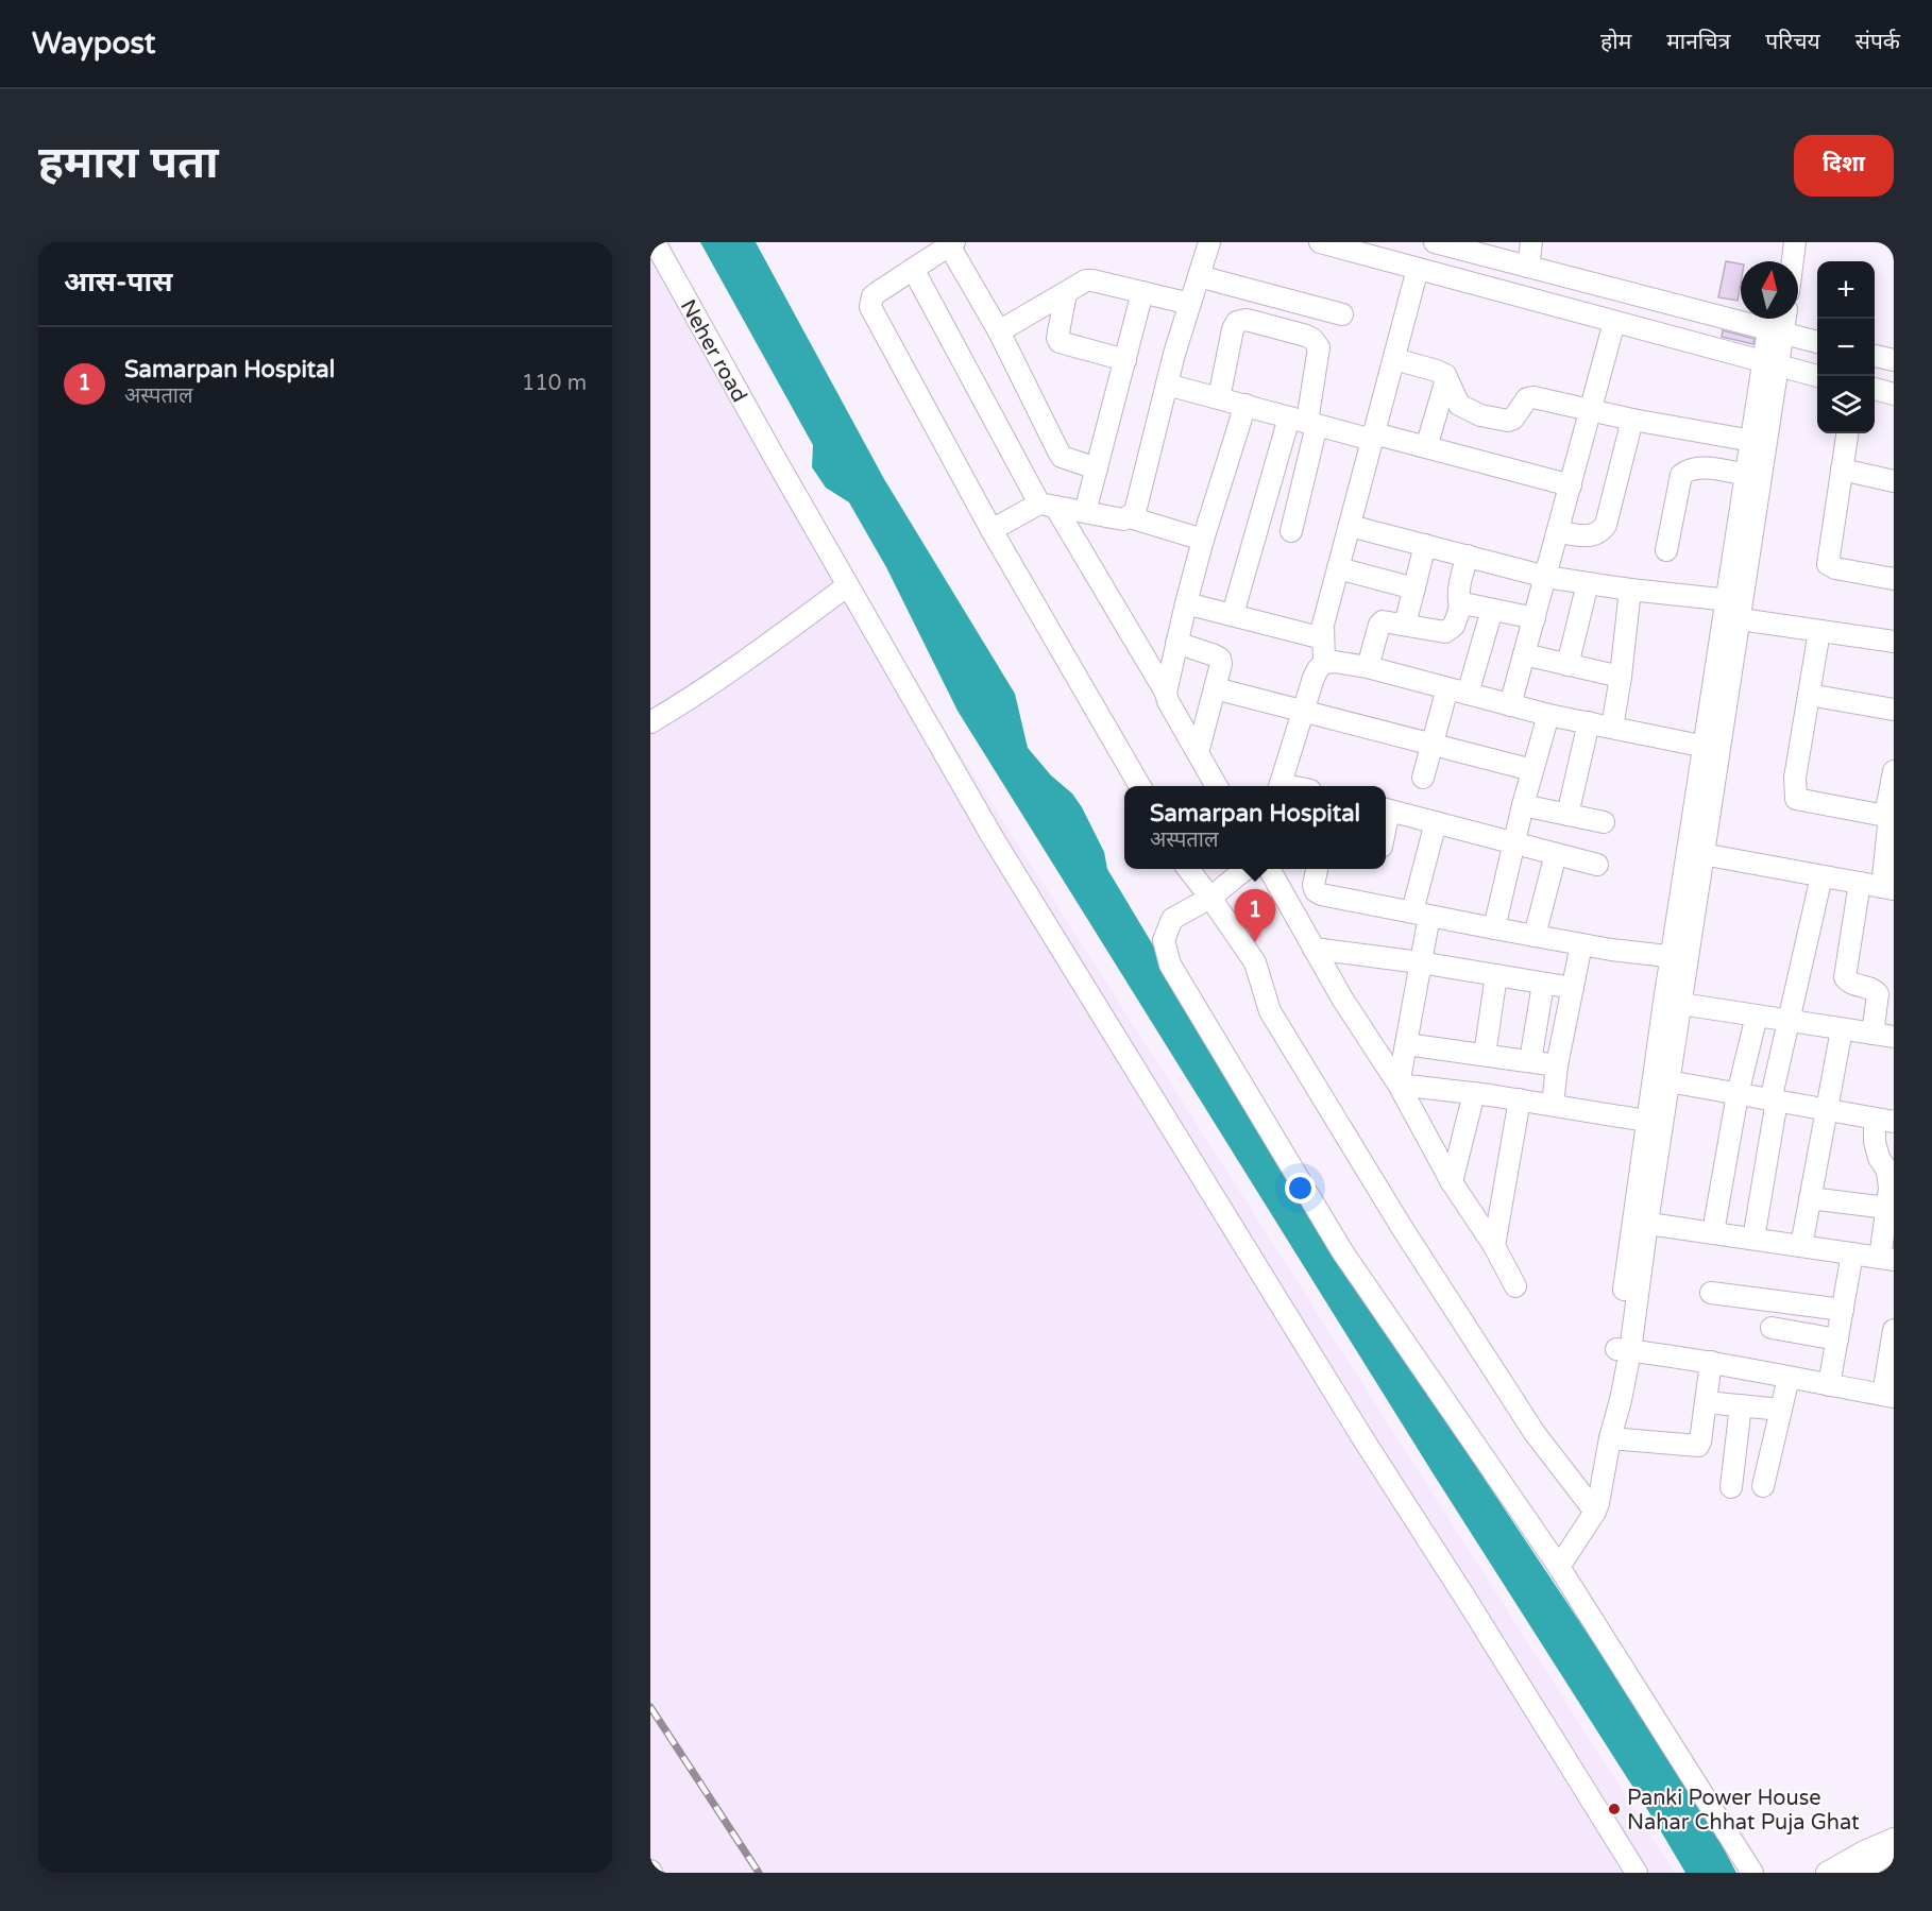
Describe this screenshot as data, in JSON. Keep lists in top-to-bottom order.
{
  "streets": {
    "street": ["Neher road"]
  },
  "places": ["Panki Power House Nahar Chhat Puja Ghat"],
  "north": "top",
  "page": {
    "header": "Waypost",
    "nav": [
      "होम",
      "मानचित्र",
      "परिचय",
      "संपर्क"
    ],
    "buttons": "दिशा",
    "title": "हमारा पता",
    "heading": "आस-पास",
    "map_buttons": ["+", "−"],
    "list": [
      {
        "mark": "1",
        "name": "Samarpan Hospital",
        "note": "अस्पताल",
        "value": "110 m"
      }
    ],
    "popup": ["Samarpan Hospital", "अस्पताल"],
    "pins": "1"
  }
}
